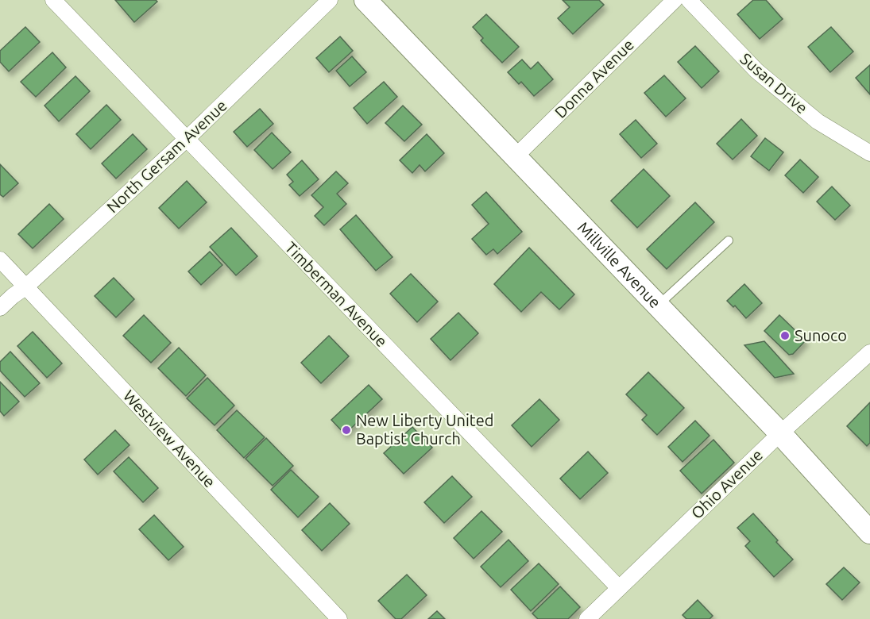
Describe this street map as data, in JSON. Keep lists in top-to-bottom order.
{
  "streets": {
    "main road": ["Millville Avenue"],
    "street": [
      "Donna Avenue",
      "Susan Drive",
      "North Gersam Avenue",
      "Timberman Avenue",
      "Westview Avenue",
      "Ohio Avenue"
    ]
  },
  "crossings": [
    ["Donna Avenue", "Millville Avenue"],
    ["North Gersam Avenue", "Timberman Avenue"],
    ["North Gersam Avenue", "Westview Avenue"],
    ["Millville Avenue", "Ohio Avenue"],
    ["Timberman Avenue", "Ohio Avenue"]
  ],
  "places": ["Sunoco", "New Liberty United Baptist Church"]
}
